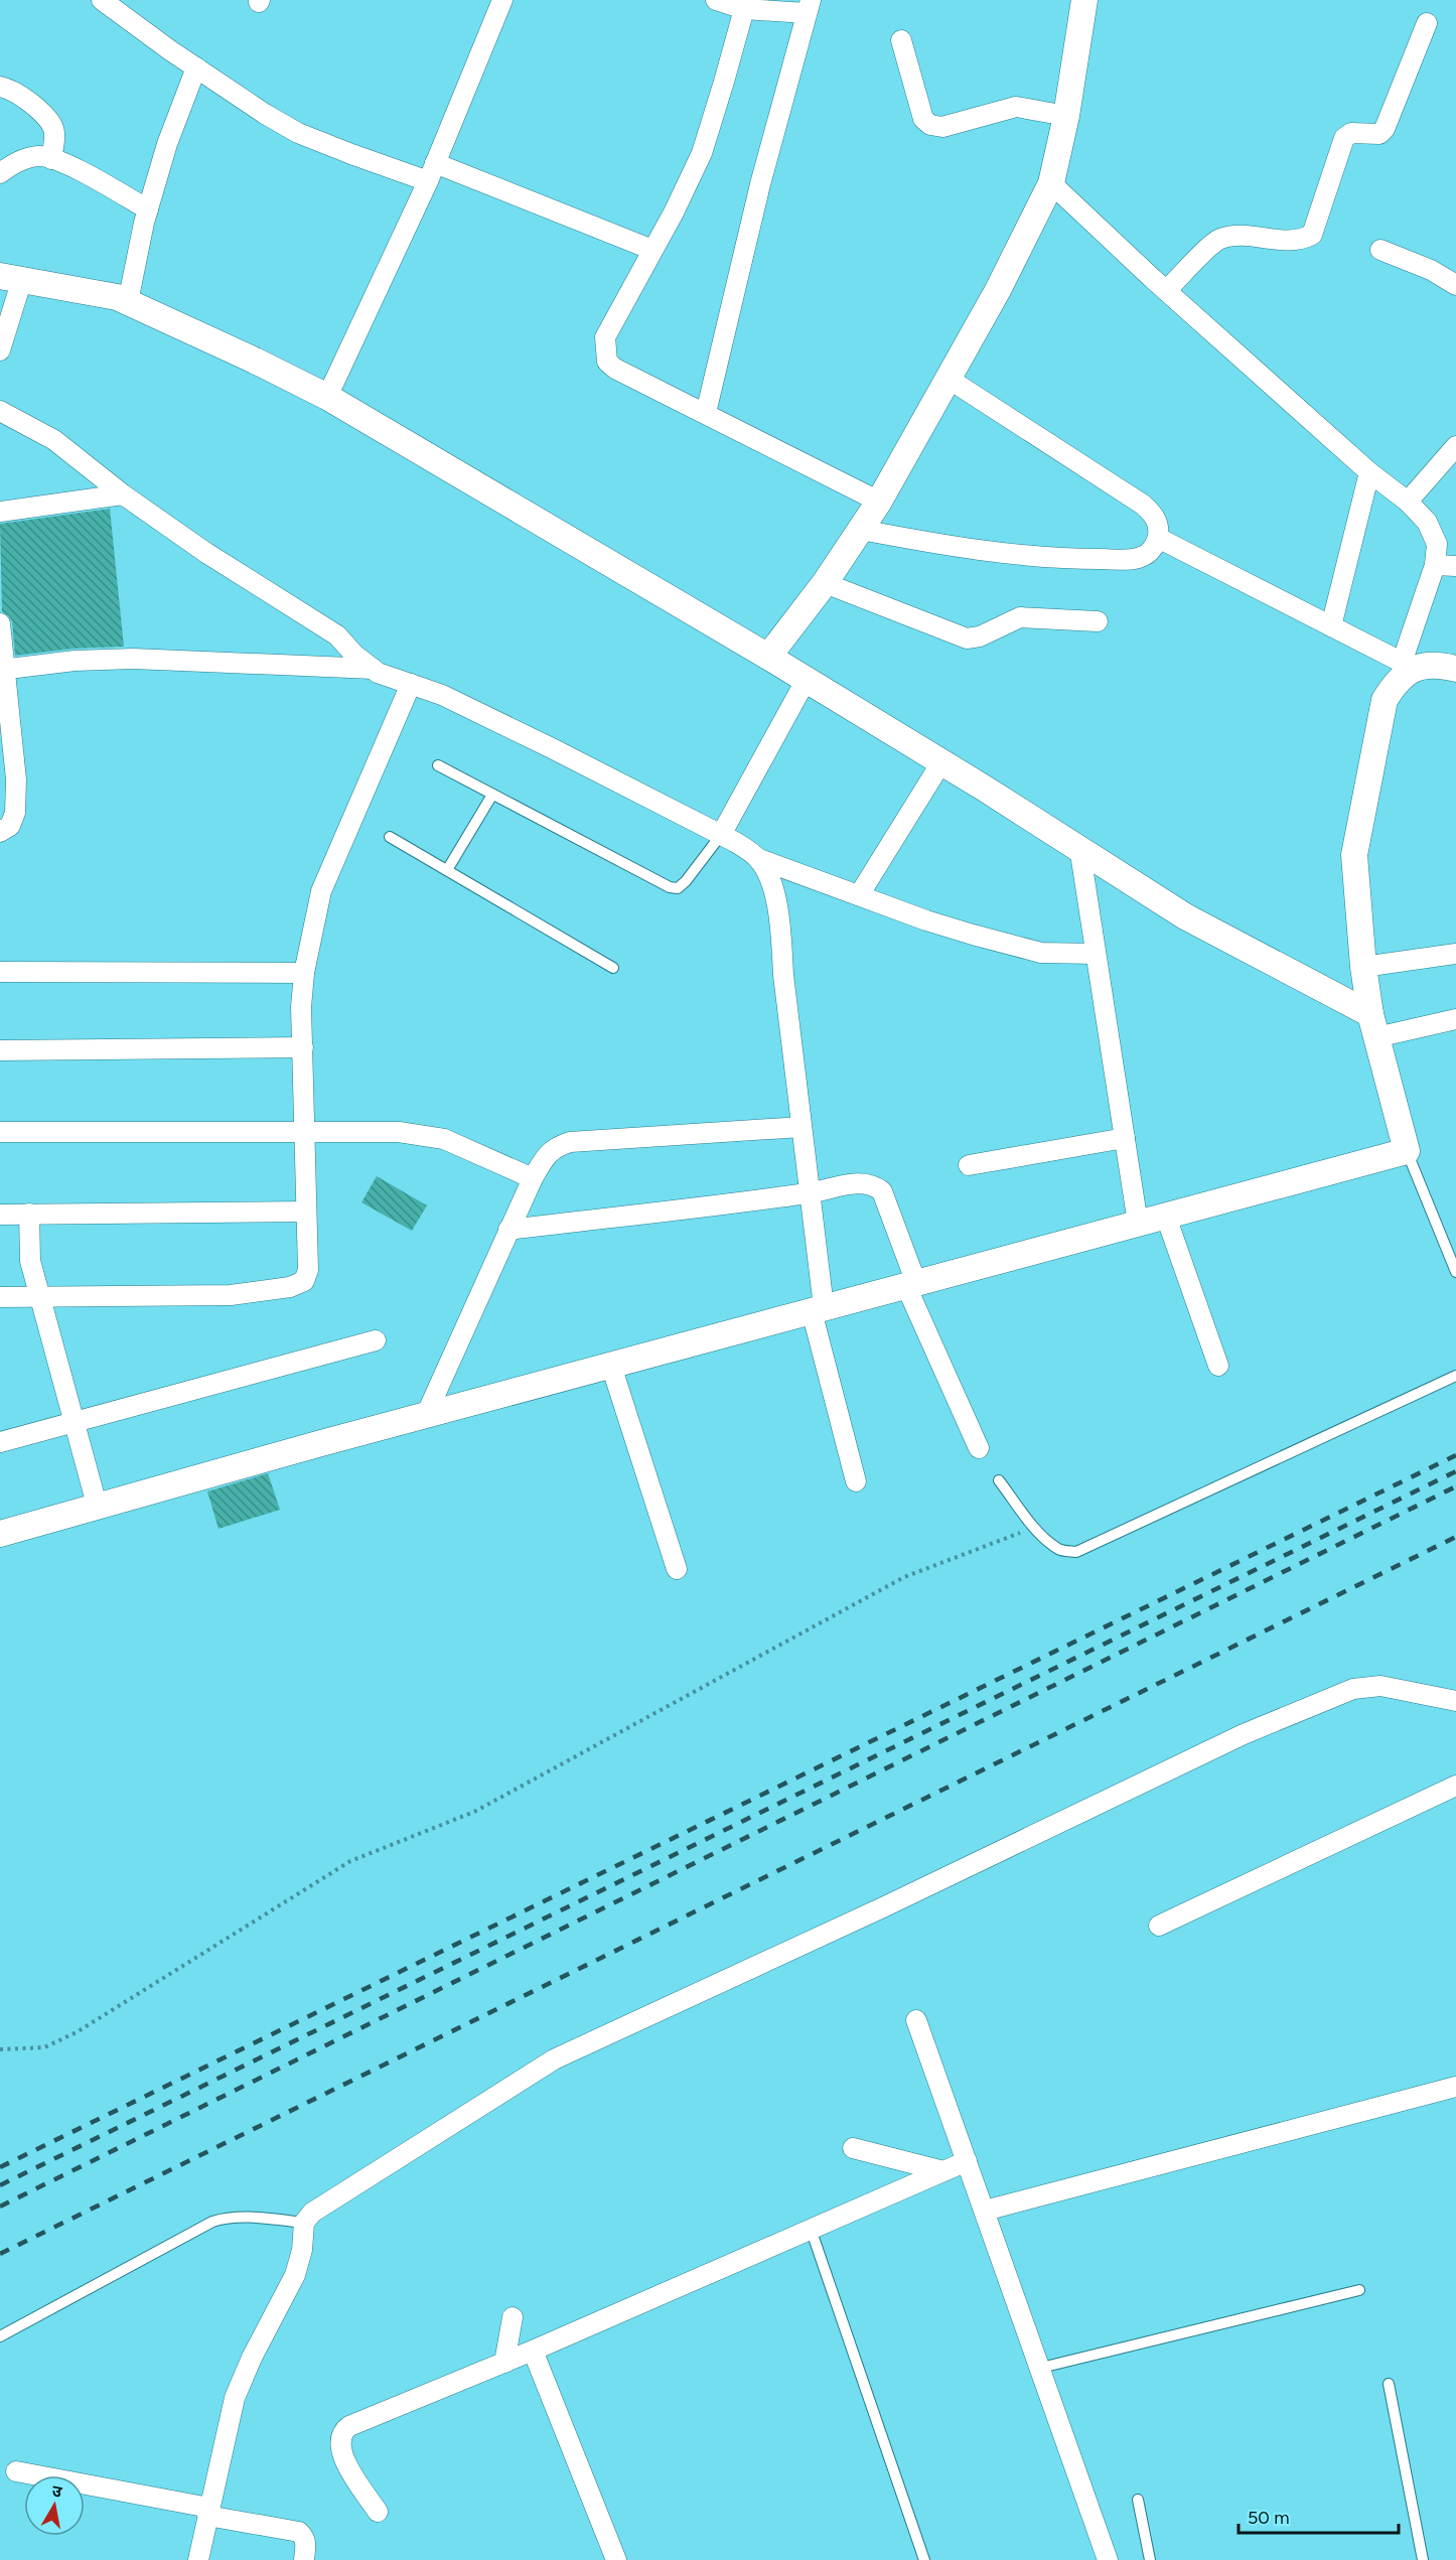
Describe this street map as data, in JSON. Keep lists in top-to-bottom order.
{
  "scale_bar": "50 m",
  "north": "top"
}
